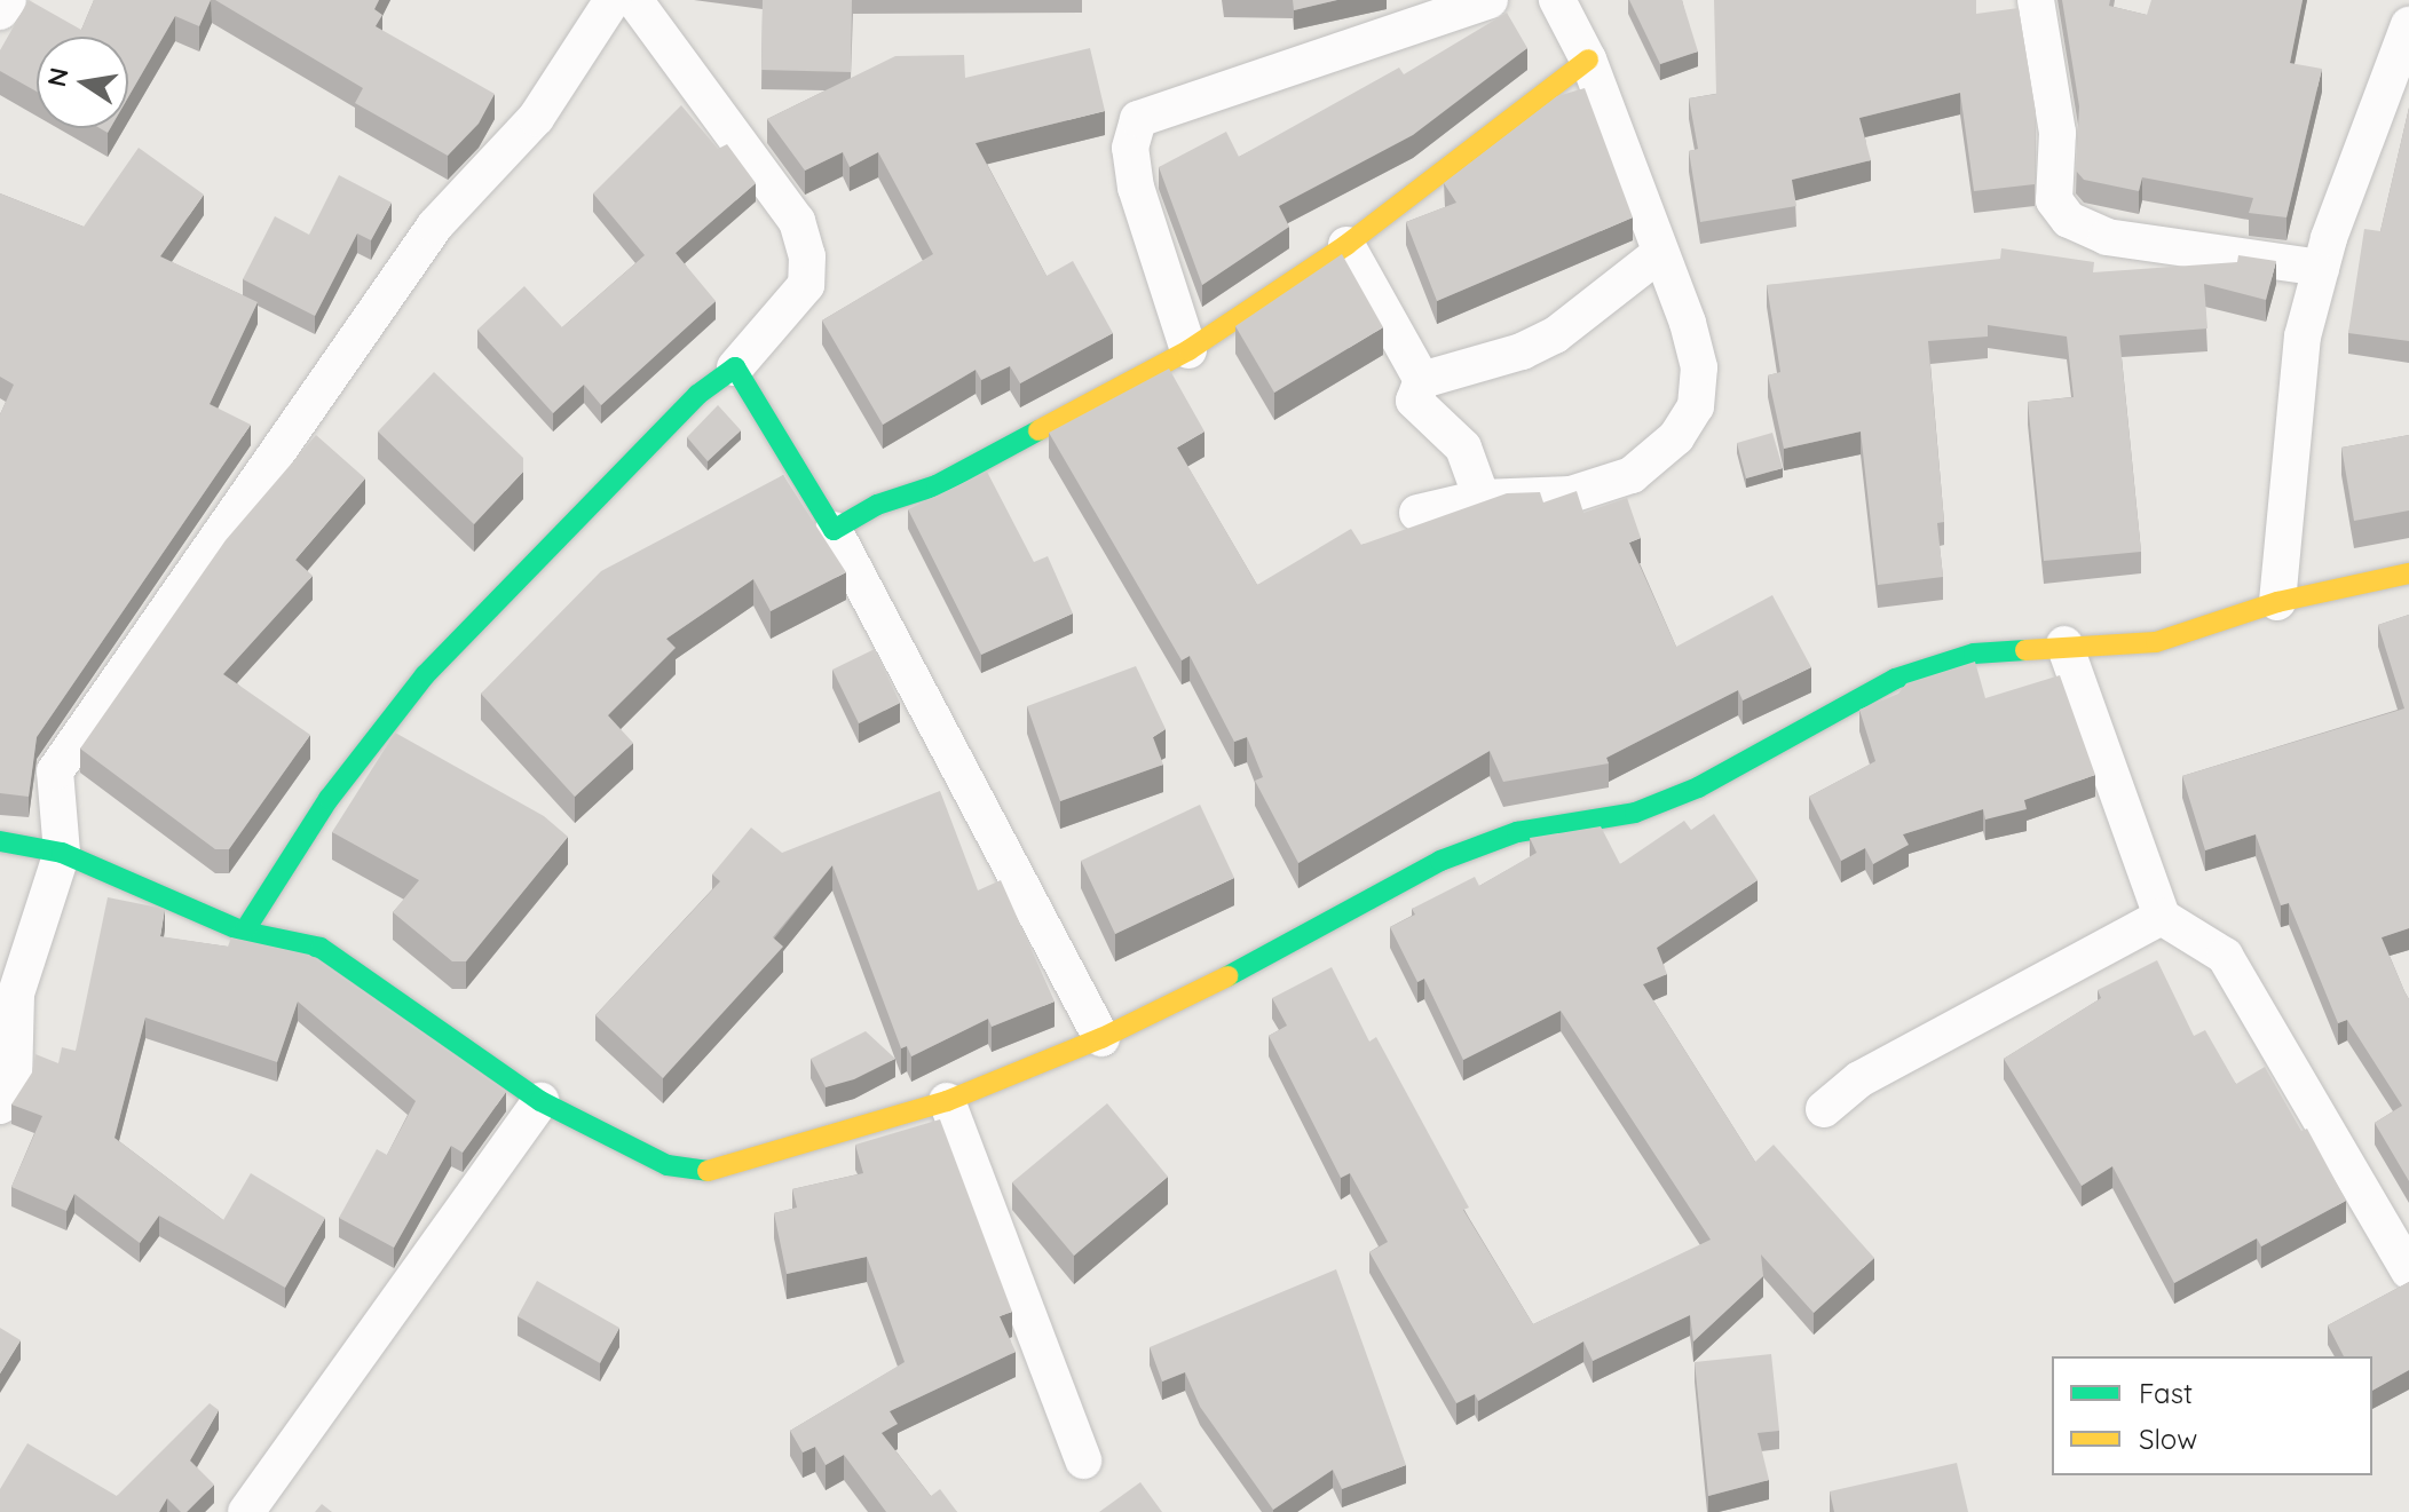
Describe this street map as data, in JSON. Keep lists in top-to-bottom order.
{
  "legend": ["Fast", "Slow"],
  "north": "left"
}
